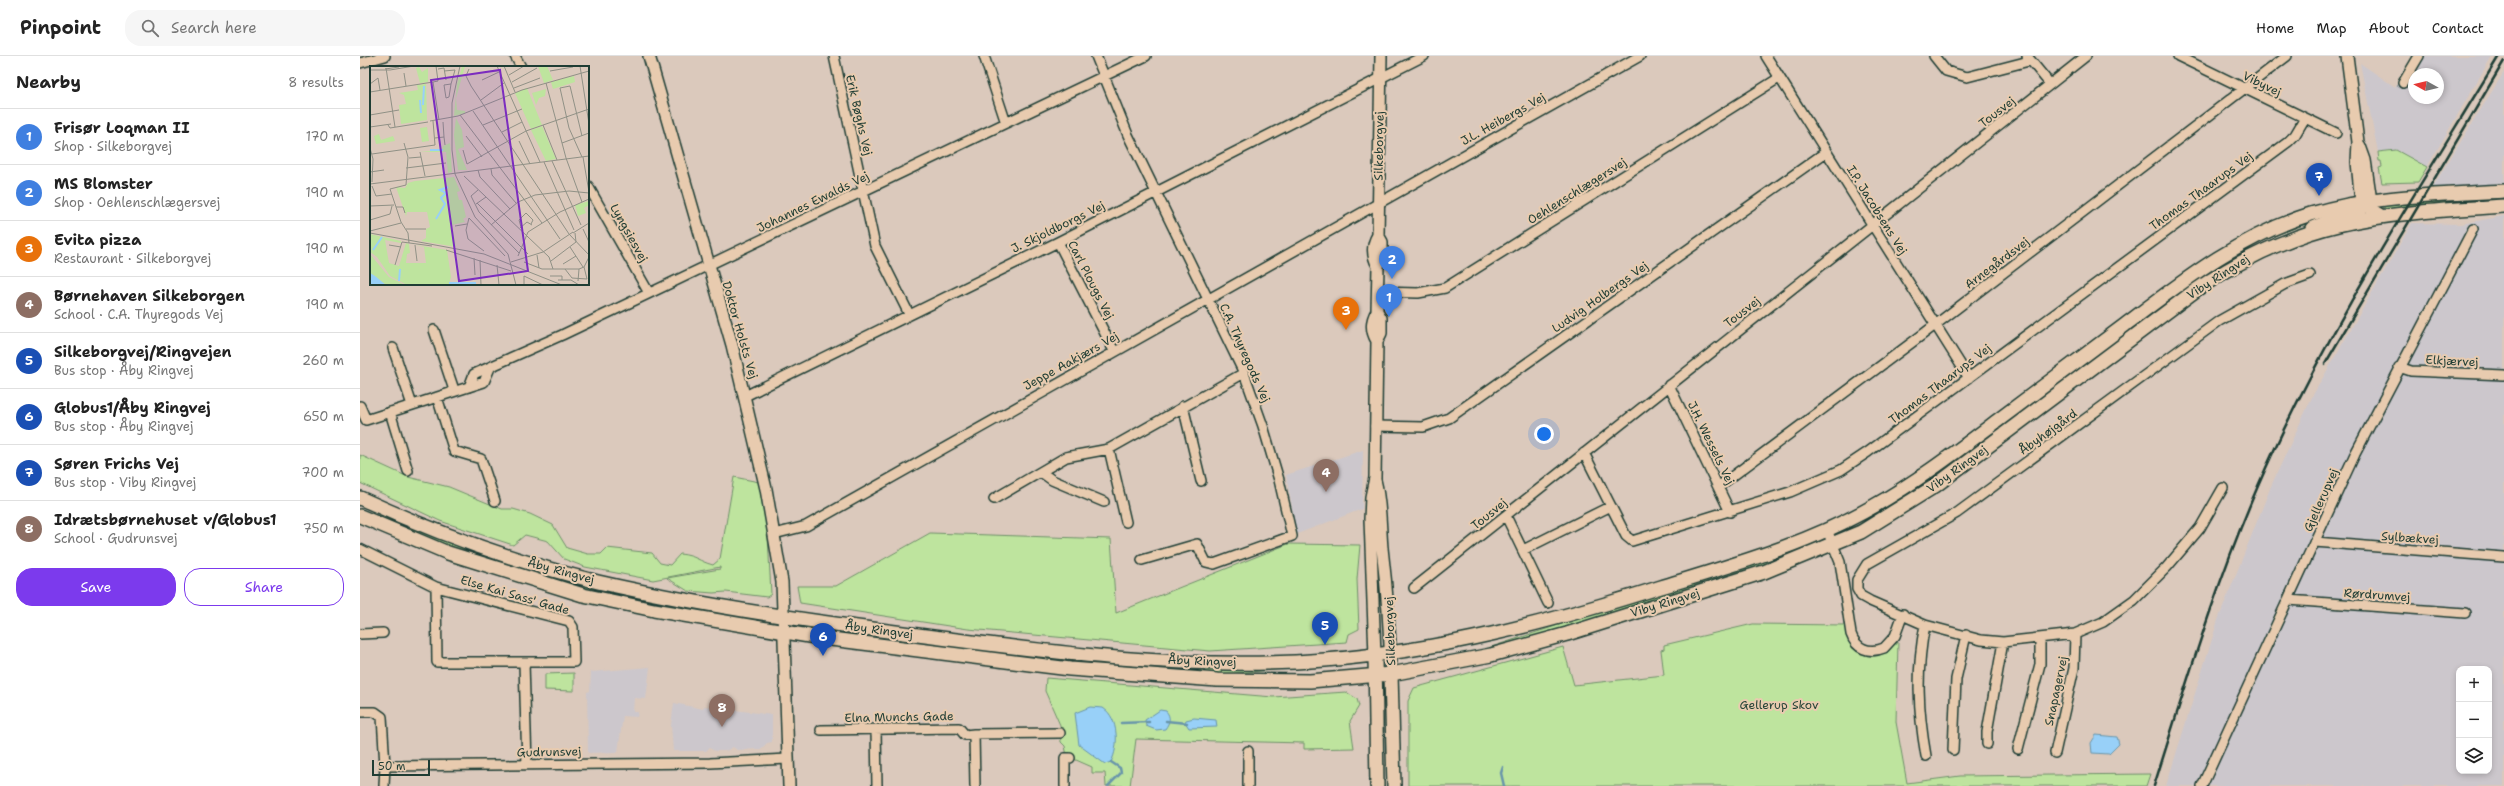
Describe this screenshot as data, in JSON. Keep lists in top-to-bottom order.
{
  "streets": {
    "main road": ["Silkeborgvej", "Viby Ringvej", "Åby Ringvej"],
    "street": [
      "Vibyvej",
      "Tousvej",
      "Erik Bøghs Vej",
      "J.L. Heibergs Vej",
      "Oehlenschlægersvej",
      "Thomas Thaarups Vej",
      "Johannes Ewalds Vej",
      "I.P. Jacobsens Vej",
      "J. Skjoldborgs Vej",
      "Lyngsiesvej",
      "Arnegårdsvej",
      "Carl Plougs Vej",
      "Ludvig Holbergs Vej",
      "Doktor Holsts Vej",
      "C.A. Thyregods Vej",
      "Jeppe Aakjærs Vej",
      "Elkjærvej",
      "Åbyhøjgård",
      "J.H. Wessels Vej",
      "Gjellerupvej",
      "Sylbækvej",
      "Else Kai Sass' Gade",
      "Rørdrumvej",
      "Snapagervej",
      "Elna Munchs Gade",
      "Gudrunsvej"
    ]
  },
  "crossings": [
    ["Vibyvej", "Thomas Thaarups Vej"],
    ["Vibyvej", "Arnegårdsvej"],
    ["Tousvej", "Thomas Thaarups Vej"],
    ["Tousvej", "I.P. Jacobsens Vej"],
    ["Tousvej", "J.H. Wessels Vej"],
    ["Erik Bøghs Vej", "Johannes Ewalds Vej"],
    ["Erik Bøghs Vej", "J. Skjoldborgs Vej"],
    ["J.L. Heibergs Vej", "Silkeborgvej"],
    ["J.L. Heibergs Vej", "Jeppe Aakjærs Vej"],
    ["Silkeborgvej", "Oehlenschlægersvej"],
    ["Silkeborgvej", "J. Skjoldborgs Vej"],
    ["Silkeborgvej", "Viby Ringvej"],
    ["Silkeborgvej", "Ludvig Holbergs Vej"],
    ["Silkeborgvej", "Jeppe Aakjærs Vej"],
    ["Silkeborgvej", "Åby Ringvej"],
    ["Oehlenschlægersvej", "I.P. Jacobsens Vej"],
    ["Thomas Thaarups Vej", "I.P. Jacobsens Vej"],
    ["Thomas Thaarups Vej", "J.H. Wessels Vej"],
    ["Johannes Ewalds Vej", "Lyngsiesvej"],
    ["Johannes Ewalds Vej", "Doktor Holsts Vej"],
    ["Johannes Ewalds Vej", "C.A. Thyregods Vej"],
    ["I.P. Jacobsens Vej", "Arnegårdsvej"],
    ["I.P. Jacobsens Vej", "Ludvig Holbergs Vej"],
    ["J. Skjoldborgs Vej", "Carl Plougs Vej"],
    ["J. Skjoldborgs Vej", "Doktor Holsts Vej"],
    ["J. Skjoldborgs Vej", "C.A. Thyregods Vej"],
    ["Arnegårdsvej", "J.H. Wessels Vej"],
    ["Viby Ringvej", "Åby Ringvej"],
    ["Carl Plougs Vej", "Jeppe Aakjærs Vej"],
    ["Doktor Holsts Vej", "Jeppe Aakjærs Vej"],
    ["Doktor Holsts Vej", "Åby Ringvej"],
    ["Doktor Holsts Vej", "Gudrunsvej"],
    ["C.A. Thyregods Vej", "Jeppe Aakjærs Vej"],
    ["Elkjærvej", "Gjellerupvej"],
    ["Åbyhøjgård", "Snapagervej"],
    ["Gjellerupvej", "Sylbækvej"],
    ["Gjellerupvej", "Rørdrumvej"]
  ],
  "parks": ["Gellerup Skov"],
  "scale_bar": "50 m",
  "north": "left",
  "page": {
    "header": "Pinpoint",
    "search": "Search here",
    "nav": [
      "Home",
      "Map",
      "About",
      "Contact"
    ],
    "heading": ["Nearby", "8 results"],
    "list": [
      {
        "mark": "1",
        "name": "Frisør Loqman II",
        "note": "Shop · Silkeborgvej",
        "value": "170 m"
      },
      {
        "mark": "2",
        "name": "MS Blomster",
        "note": "Shop · Oehlenschlægersvej",
        "value": "190 m"
      },
      {
        "mark": "3",
        "name": "Evita pizza",
        "note": "Restaurant · Silkeborgvej",
        "value": "190 m"
      },
      {
        "mark": "4",
        "name": "Børnehaven Silkeborgen",
        "note": "School · C.A. Thyregods Vej",
        "value": "190 m"
      },
      {
        "mark": "5",
        "name": "Silkeborgvej/Ringvejen",
        "note": "Bus stop · Åby Ringvej",
        "value": "260 m"
      },
      {
        "mark": "6",
        "name": "Globus1/Åby Ringvej",
        "note": "Bus stop · Åby Ringvej",
        "value": "650 m"
      },
      {
        "mark": "7",
        "name": "Søren Frichs Vej",
        "note": "Bus stop · Viby Ringvej",
        "value": "700 m"
      },
      {
        "mark": "8",
        "name": "Idrætsbørnehuset v/Globus1",
        "note": "School · Gudrunsvej",
        "value": "750 m"
      }
    ],
    "pins": [
      "7",
      "2",
      "1",
      "3",
      "4",
      "5",
      "6",
      "8"
    ],
    "buttons": ["Save", "Share"],
    "map_buttons": ["+", "−"],
    "scale": "50 m"
  }
}
